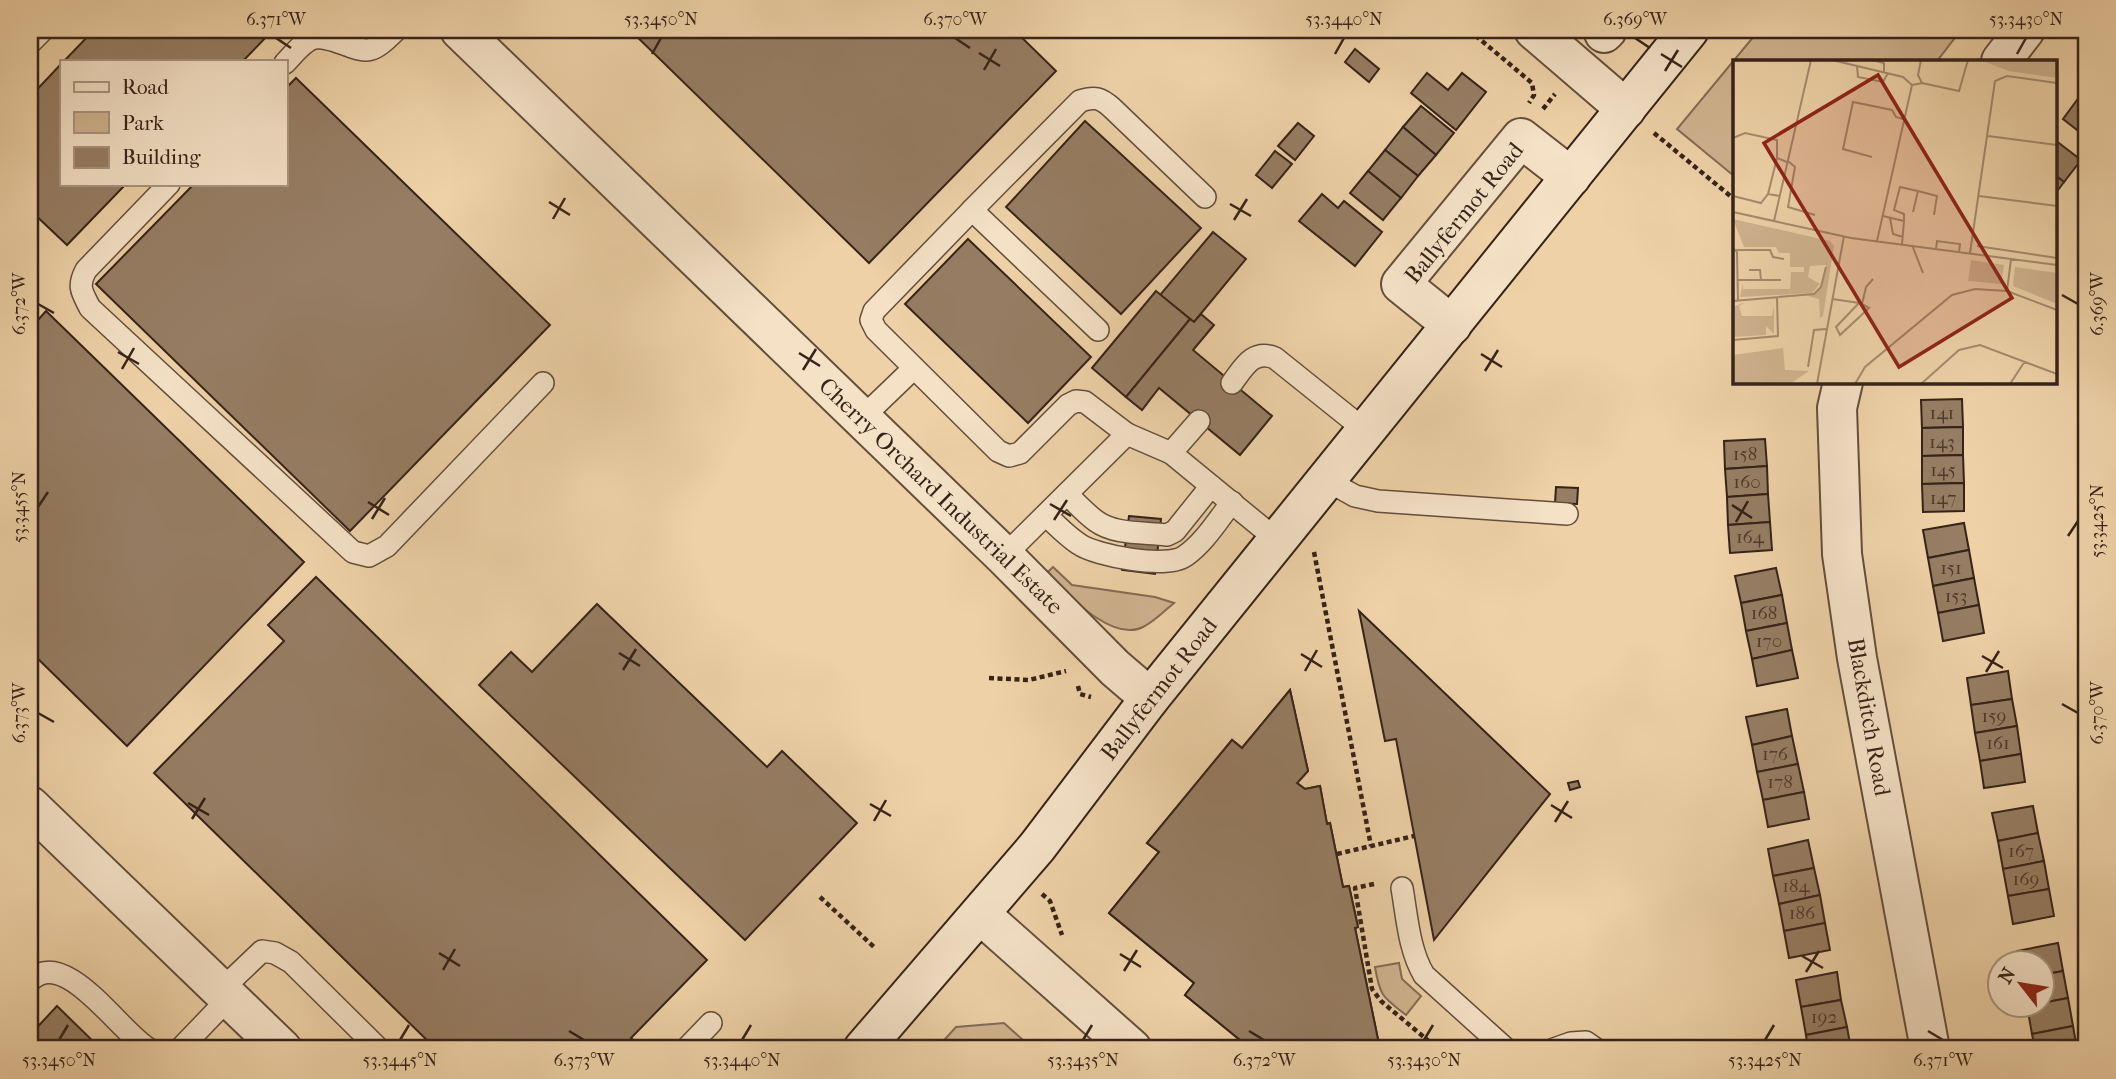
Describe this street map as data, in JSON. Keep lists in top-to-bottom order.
{
  "streets": {
    "street": ["Ballyfermot Road", "Cherry Orchard Industrial Estate", "Blackditch Road"]
  },
  "crossings": [
    ["Ballyfermot Road", "Cherry Orchard Industrial Estate"]
  ],
  "house_numbers": [
    "141",
    "143",
    "158",
    "145",
    "160",
    "147",
    "164",
    "151",
    "153",
    "168",
    "170",
    "159",
    "161",
    "176",
    "178",
    "167",
    "169",
    "184",
    "186",
    "192"
  ],
  "legend": ["Road", "Park", "Building"],
  "north": "top left",
  "coordinates": [
    "6.371°W",
    "53.3450°N",
    "6.370°W",
    "53.3440°N",
    "6.369°W",
    "53.3430°N",
    "6.372°W",
    "53.3455°N",
    "53.3425°N",
    "6.373°W",
    "53.3445°N",
    "53.3435°N"
  ]
}
